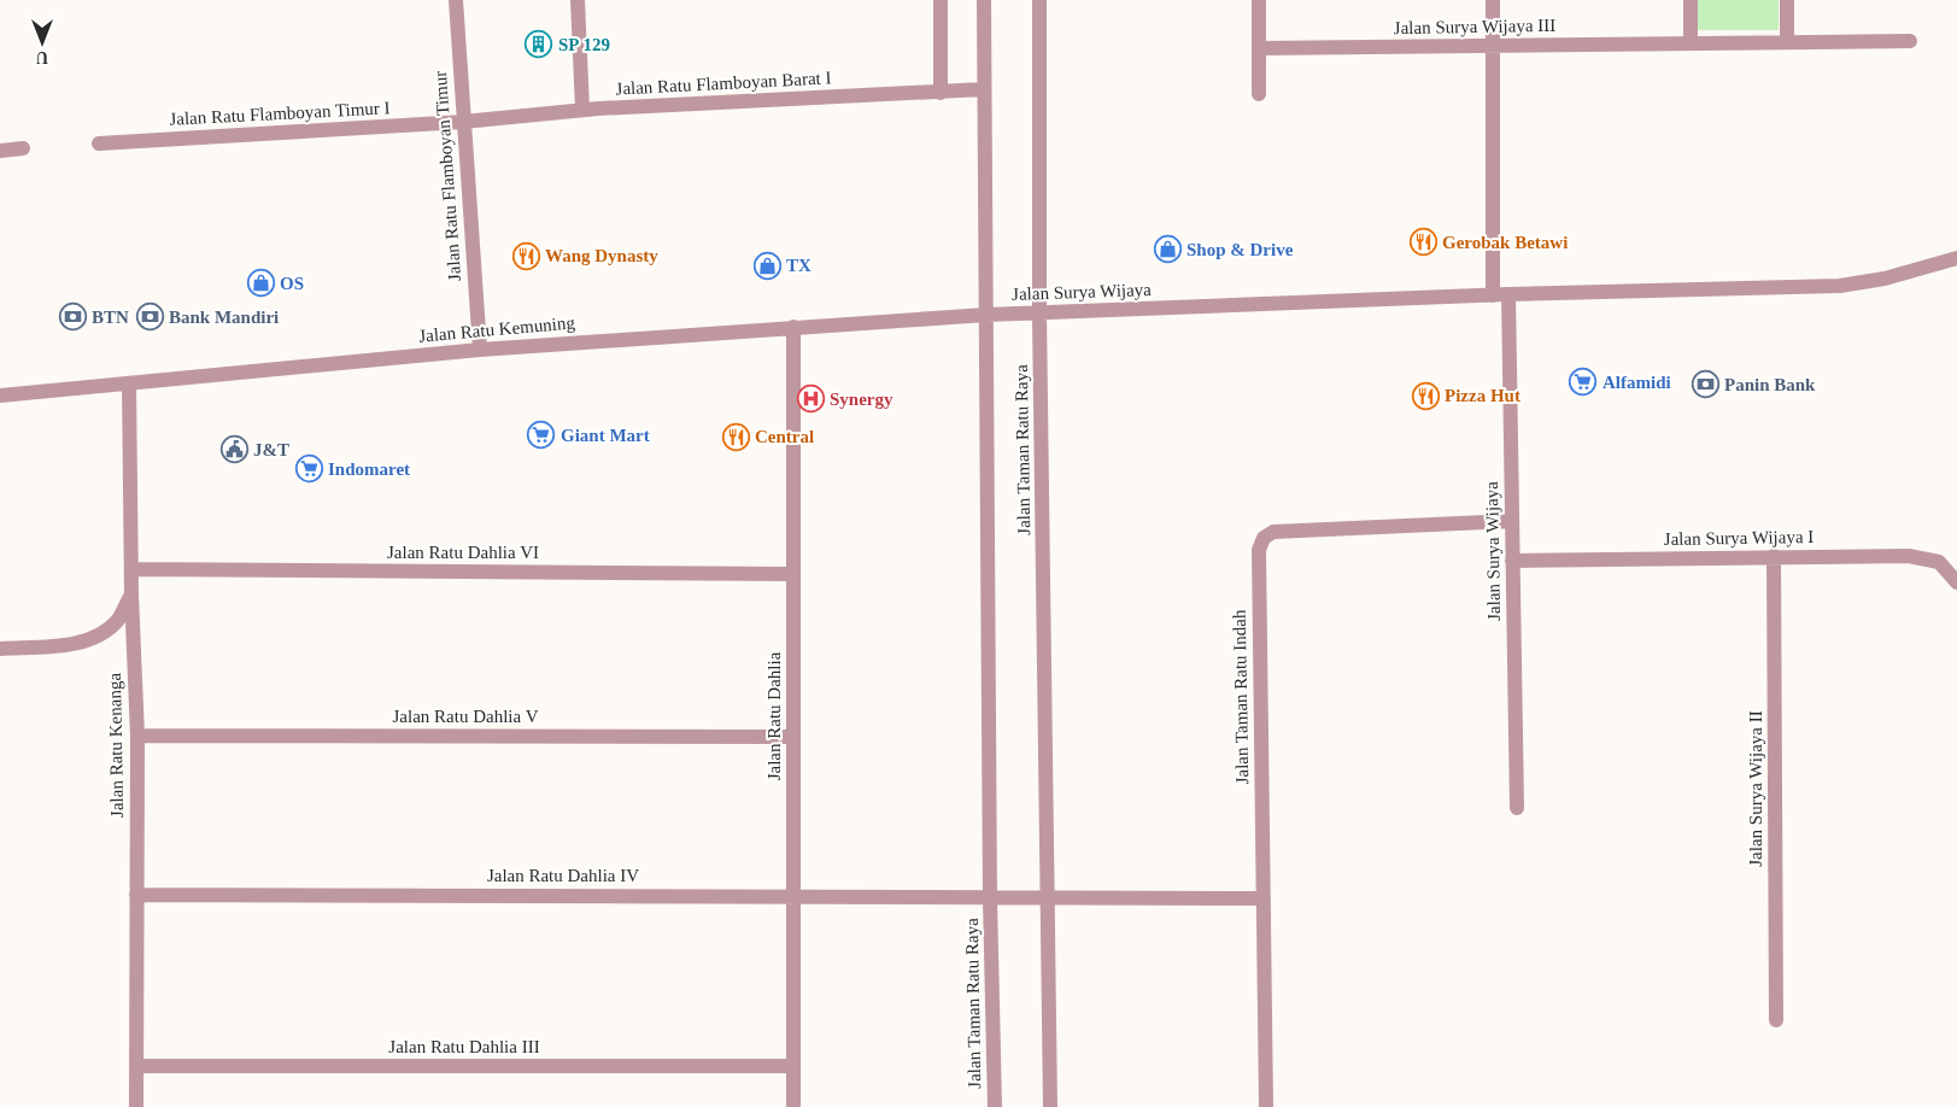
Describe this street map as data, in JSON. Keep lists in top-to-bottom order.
{
  "streets": {
    "street": [
      "Jalan Surya Wijaya III",
      "Jalan Ratu Flamboyan Barat I",
      "Jalan Ratu Flamboyan Timur I",
      "Jalan Ratu Flamboyan Timur",
      "Jalan Surya Wijaya",
      "Jalan Ratu Kemuning",
      "Jalan Taman Ratu Raya",
      "Jalan Surya Wijaya I",
      "Jalan Ratu Dahlia VI",
      "Jalan Taman Ratu Indah",
      "Jalan Ratu Dahlia V",
      "Jalan Ratu Dahlia",
      "Jalan Ratu Kenanga",
      "Jalan Surya Wijaya II",
      "Jalan Ratu Dahlia IV",
      "Jalan Ratu Dahlia III"
    ]
  },
  "crossings": [
    ["Jalan Ratu Flamboyan Barat I", "Jalan Ratu Flamboyan Timur I"],
    ["Jalan Ratu Flamboyan Barat I", "Jalan Ratu Flamboyan Timur"],
    ["Jalan Ratu Flamboyan Barat I", "Jalan Taman Ratu Raya"],
    ["Jalan Ratu Flamboyan Timur I", "Jalan Ratu Flamboyan Timur"],
    ["Jalan Ratu Flamboyan Timur", "Jalan Ratu Kemuning"],
    ["Jalan Surya Wijaya", "Jalan Ratu Kemuning"],
    ["Jalan Surya Wijaya", "Jalan Taman Ratu Raya"],
    ["Jalan Surya Wijaya", "Jalan Surya Wijaya I"],
    ["Jalan Surya Wijaya", "Jalan Taman Ratu Indah"],
    ["Jalan Ratu Kemuning", "Jalan Taman Ratu Raya"],
    ["Jalan Ratu Kemuning", "Jalan Ratu Dahlia"],
    ["Jalan Ratu Kemuning", "Jalan Ratu Kenanga"],
    ["Jalan Taman Ratu Raya", "Jalan Taman Ratu Indah"],
    ["Jalan Taman Ratu Raya", "Jalan Ratu Dahlia IV"],
    ["Jalan Surya Wijaya I", "Jalan Surya Wijaya II"],
    ["Jalan Ratu Dahlia VI", "Jalan Ratu Dahlia"],
    ["Jalan Ratu Dahlia VI", "Jalan Ratu Kenanga"],
    ["Jalan Ratu Dahlia V", "Jalan Ratu Dahlia"],
    ["Jalan Ratu Dahlia V", "Jalan Ratu Kenanga"],
    ["Jalan Ratu Dahlia", "Jalan Ratu Dahlia IV"],
    ["Jalan Ratu Dahlia", "Jalan Ratu Dahlia III"],
    ["Jalan Ratu Kenanga", "Jalan Ratu Dahlia IV"],
    ["Jalan Ratu Kenanga", "Jalan Ratu Dahlia III"]
  ],
  "places": {
    "building": ["SP 129"],
    "restaurant": [
      "Gerobak Betawi",
      "Wang Dynasty",
      "Pizza Hut",
      "Central"
    ],
    "shop": ["Shop & Drive", "TX", "OS"],
    "bank": ["BTN", "Bank Mandiri", "Panin Bank"],
    "supermarket": ["Alfamidi", "Giant Mart", "Indomaret"],
    "hospital": ["Synergy"],
    "public building": ["J&T"]
  },
  "north": "bottom"
}
